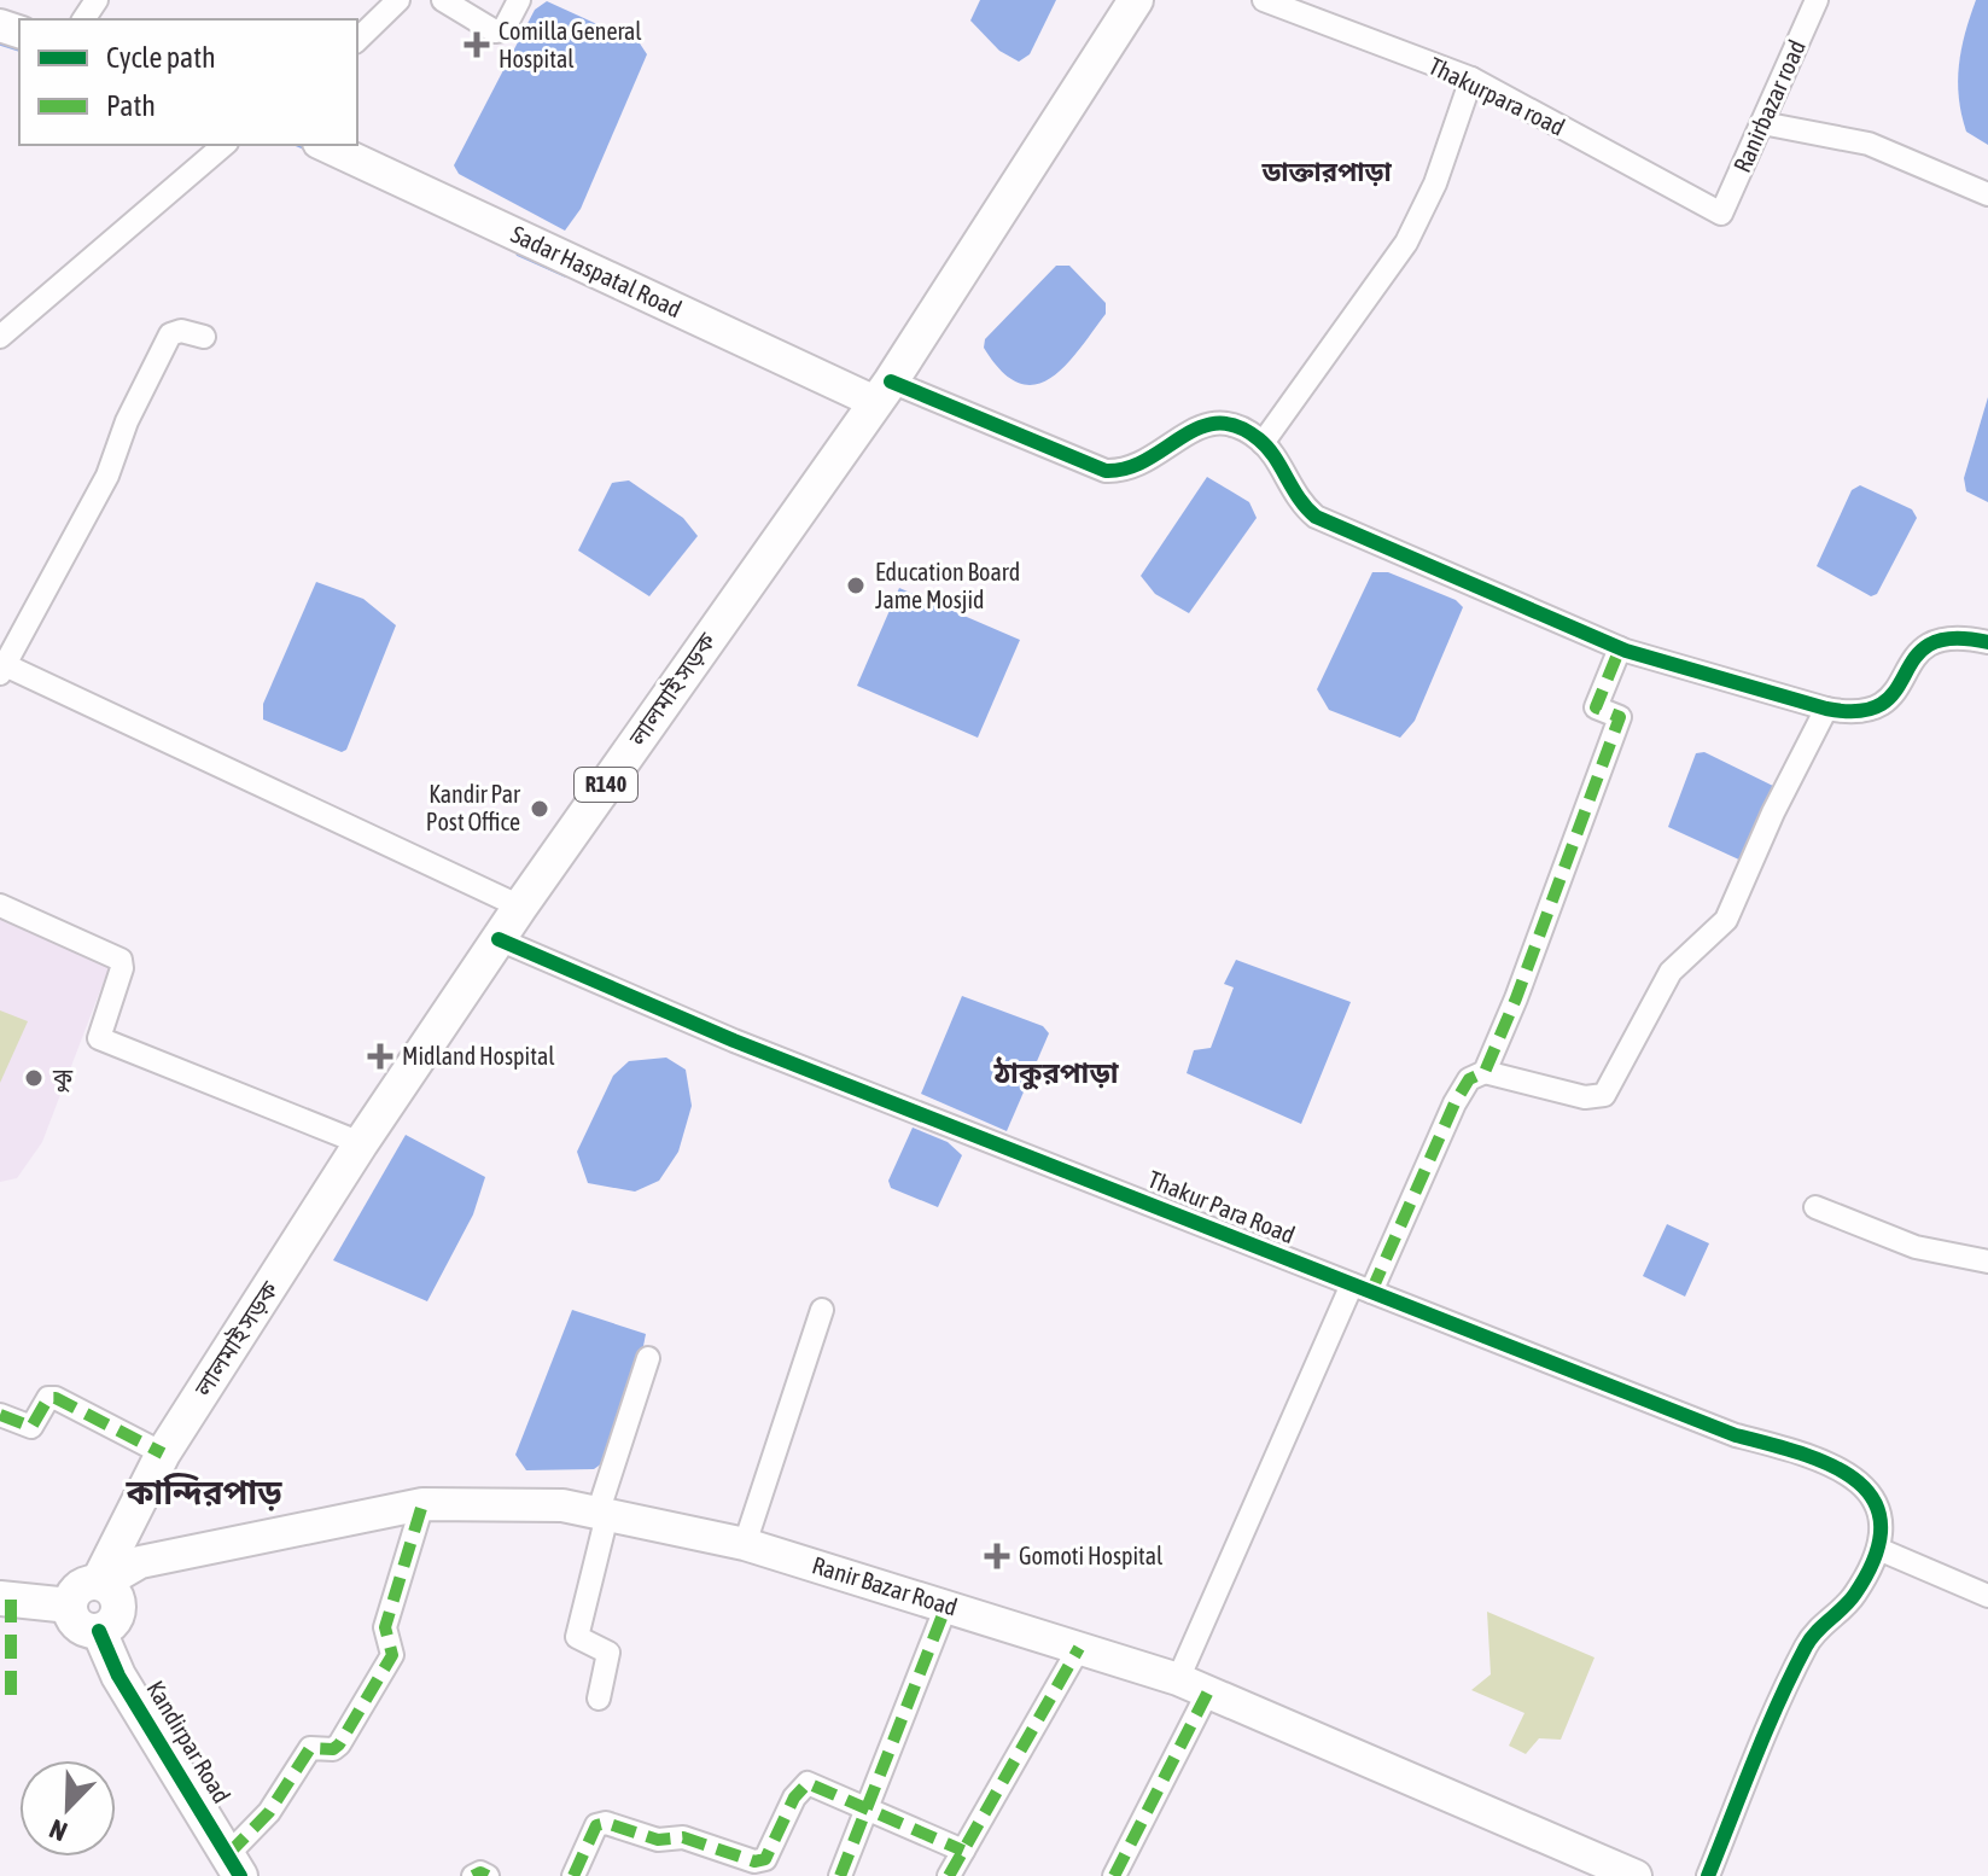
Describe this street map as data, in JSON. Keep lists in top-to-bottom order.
{
  "streets": {
    "main road": [
      "Sadar Haspatal Road",
      "লালমাই সড়ক",
      "R140",
      "Ranir Bazar Road",
      "Kandirpar Road"
    ],
    "street": ["Thakurpara road", "Ranirbazar road", "Thakur Para Road"]
  },
  "crossings": [
    ["Thakurpara road", "Ranirbazar road"],
    ["Sadar Haspatal Road", "লালমাই সড়ক"],
    ["লালমাই সড়ক", "Thakur Para Road"],
    ["লালমাই সড়ক", "Ranir Bazar Road"],
    ["লালমাই সড়ক", "Kandirpar Road"],
    ["Ranir Bazar Road", "Kandirpar Road"]
  ],
  "districts": ["ডাক্তারপাড়া", "ঠাকুরপাড়া", "কান্দিরপাড়"],
  "places": {
    "health": ["Comilla General Hospital", "Midland Hospital", "Gomoti Hospital"],
    "other": ["Education Board Jame Mosjid", "Kandir Par Post Office", "কু"]
  },
  "legend": ["Cycle path", "Path"],
  "north": "bottom left"
}
